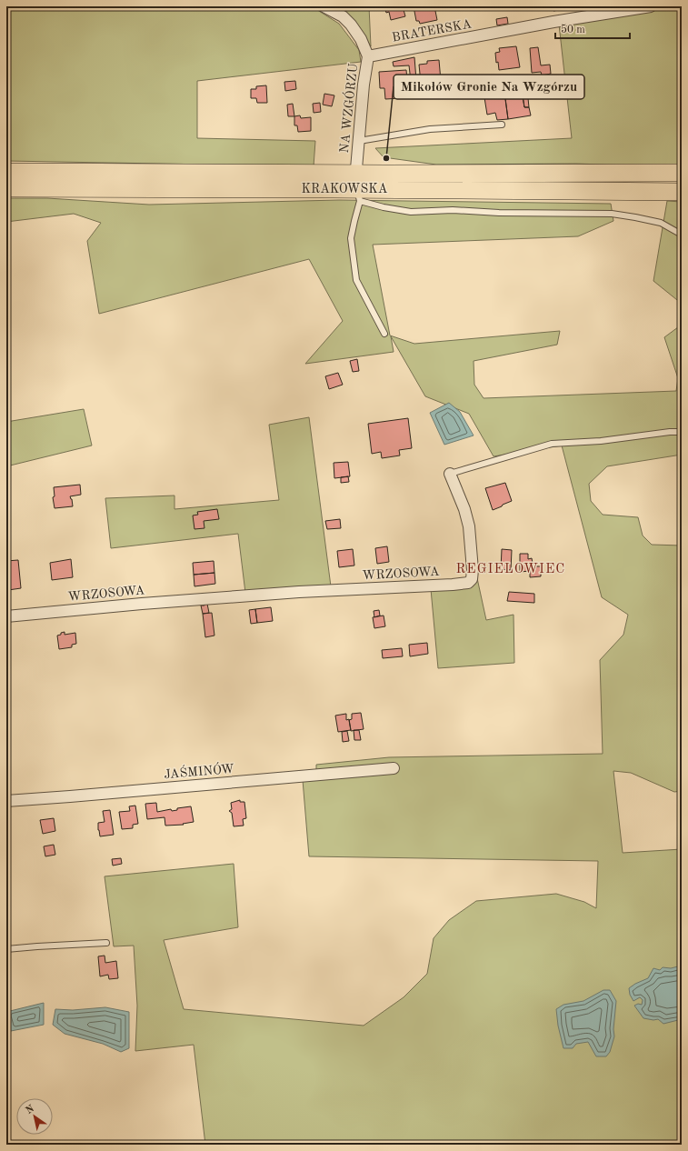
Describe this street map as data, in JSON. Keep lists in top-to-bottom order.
{
  "streets": {
    "main road": ["KRAKOWSKA"],
    "street": [
      "BRATERSKA",
      "NA WZGÓRZU",
      "WRZOSOWA",
      "JAŚMINÓW"
    ]
  },
  "crossings": [
    ["BRATERSKA", "NA WZGÓRZU"],
    ["NA WZGÓRZU", "KRAKOWSKA"]
  ],
  "districts": ["REGIELOWIEC"],
  "places": ["Mikołów Gronie Na Wzgórzu"],
  "scale_bar": "50 m",
  "north": "top left"
}
